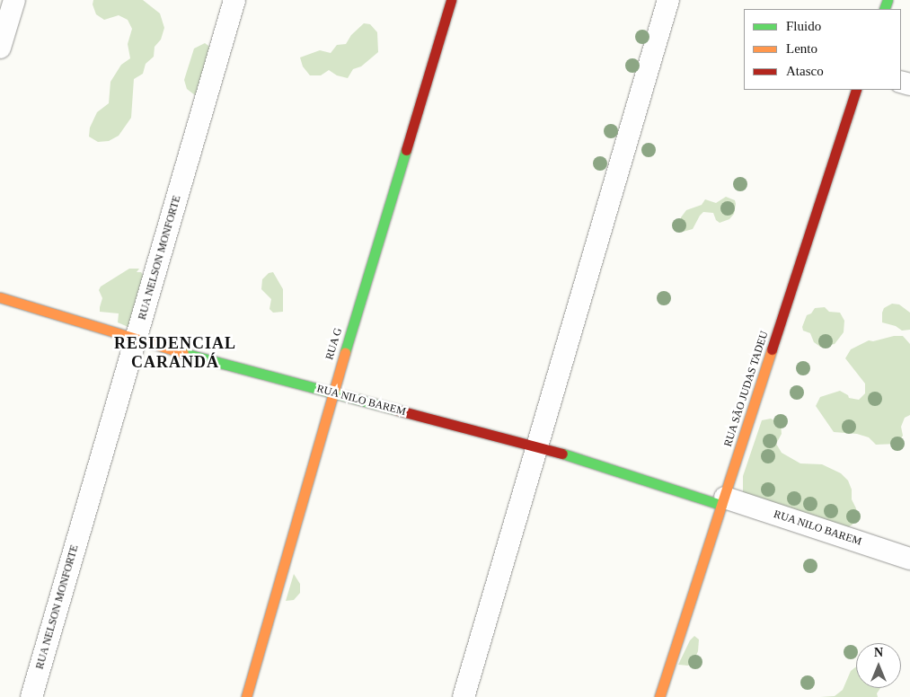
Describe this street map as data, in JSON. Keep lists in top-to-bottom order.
{
  "streets": {
    "street": [
      "RUA NELSON MONFORTE",
      "RUA G",
      "RUA SÃO JUDAS TADEU",
      "RUA NILO BAREM"
    ]
  },
  "crossings": [
    ["RUA NELSON MONFORTE", "RUA NILO BAREM"],
    ["RUA G", "RUA NILO BAREM"],
    ["RUA SÃO JUDAS TADEU", "RUA NILO BAREM"]
  ],
  "districts": ["RESIDENCIAL CARANDÁ"],
  "legend": ["Fluido", "Lento", "Atasco"],
  "north": "top"
}
